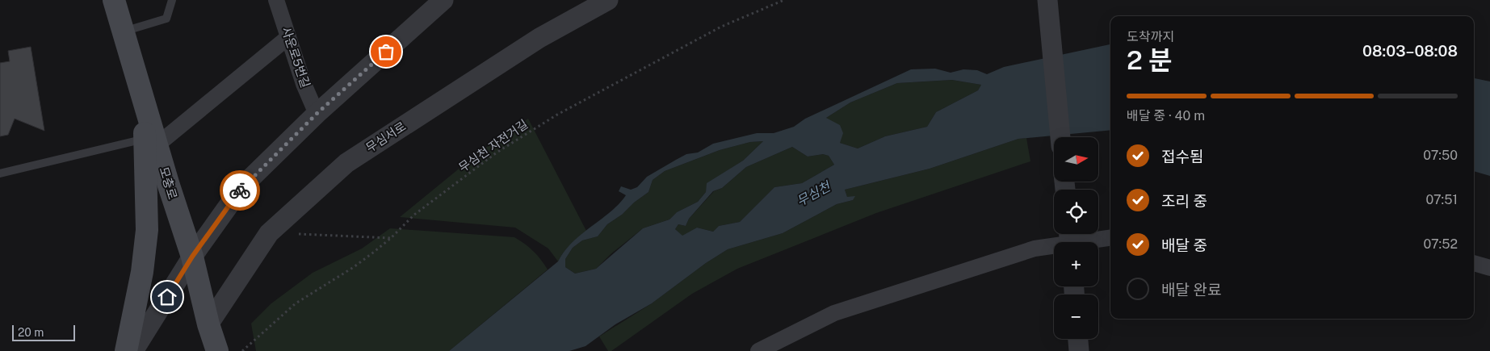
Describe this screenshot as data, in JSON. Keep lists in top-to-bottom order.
{
  "streets": {
    "main road": ["모충로"],
    "street": ["사운로5번길", "무심서로"],
    "path": ["무심천 자전거길"]
  },
  "crossings": [
    ["무심서로", "모충로"]
  ],
  "water": ["무심천"],
  "scale_bar": "20 m",
  "north": "right",
  "page": {
    "heading": ["2 분", "도착까지", "08:03–08:08"],
    "bar": "배달 중 · 40 m",
    "list": [
      ["접수됨", "07:50"],
      ["조리 중", "07:51"],
      ["배달 중", "07:52"],
      "배달 완료"
    ],
    "map_buttons": ["+", "−"],
    "scale": "20 m"
  }
}
